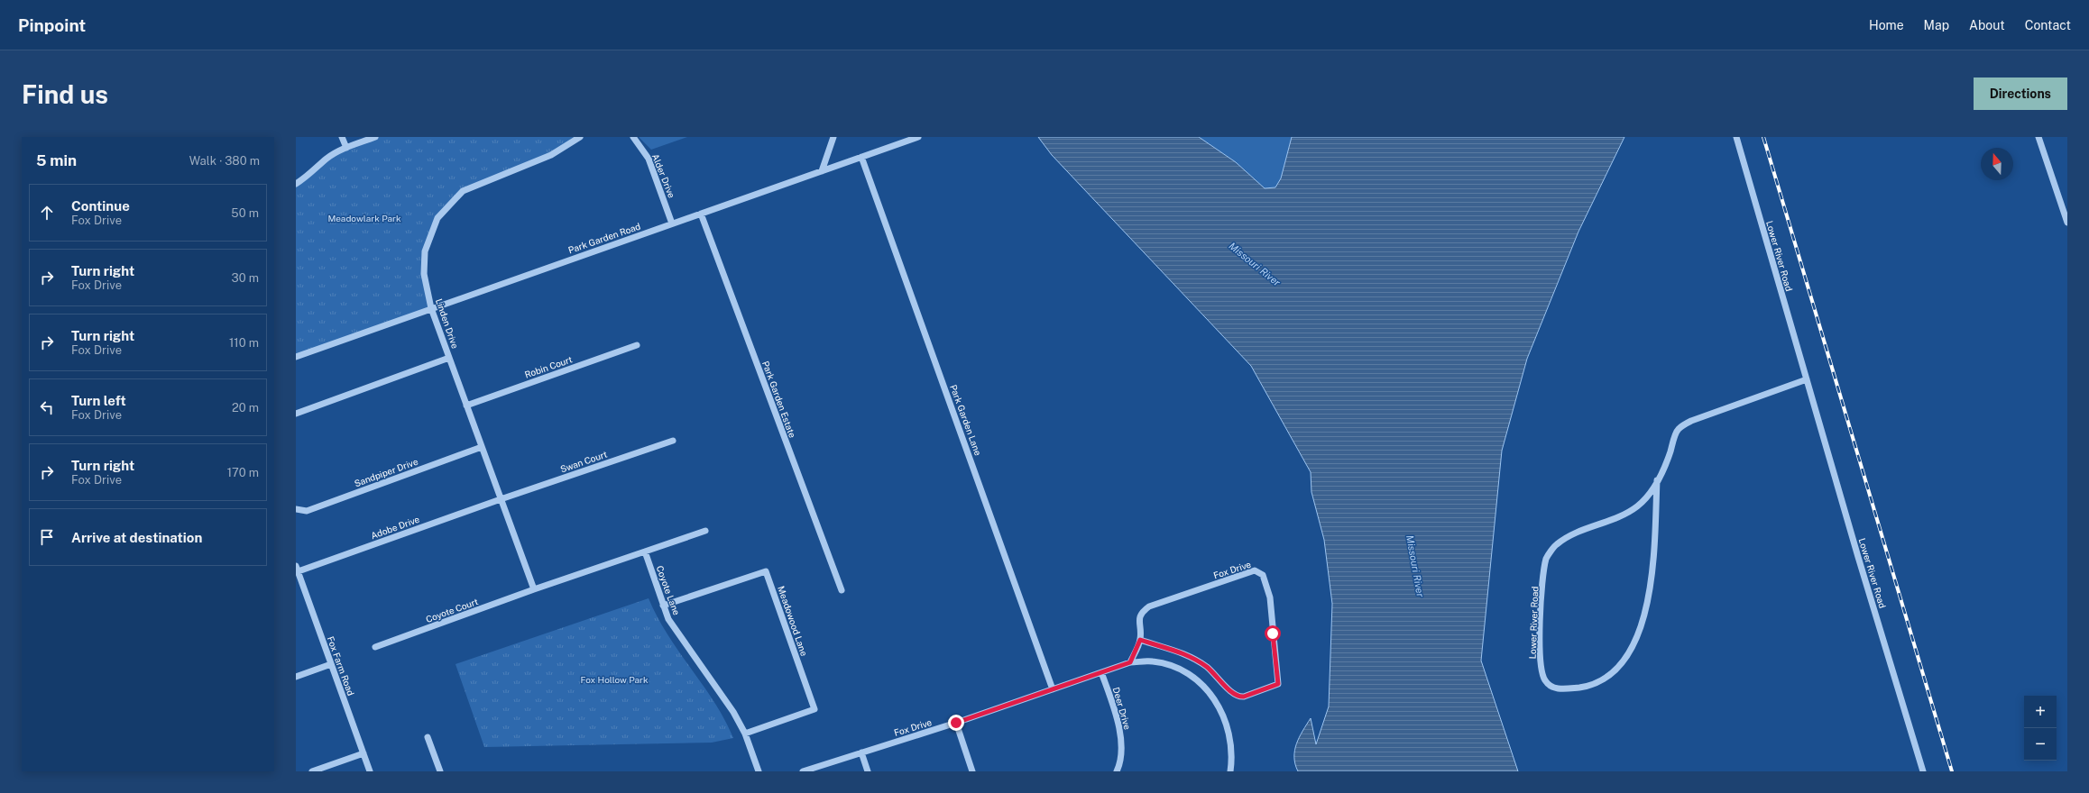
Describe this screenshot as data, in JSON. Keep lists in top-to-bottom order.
{
  "streets": {
    "street": [
      "Alder Drive",
      "Park Garden Road",
      "Lower River Road",
      "Linden Drive",
      "Robin Court",
      "Park Garden Estate",
      "Park Garden Lane",
      "Swan Court",
      "Sandpiper Drive",
      "Adobe Drive",
      "Fox Drive",
      "Coyote Lane",
      "Coyote Court",
      "Meadowood Lane",
      "Fox Farm Road",
      "Deer Drive"
    ]
  },
  "crossings": [
    ["Alder Drive", "Park Garden Road"],
    ["Park Garden Road", "Linden Drive"],
    ["Park Garden Road", "Park Garden Estate"],
    ["Park Garden Road", "Park Garden Lane"],
    ["Linden Drive", "Robin Court"],
    ["Linden Drive", "Swan Court"],
    ["Linden Drive", "Sandpiper Drive"],
    ["Linden Drive", "Adobe Drive"],
    ["Linden Drive", "Coyote Court"],
    ["Park Garden Lane", "Fox Drive"],
    ["Swan Court", "Adobe Drive"],
    ["Adobe Drive", "Fox Farm Road"],
    ["Fox Drive", "Deer Drive"],
    ["Coyote Lane", "Meadowood Lane"]
  ],
  "water": ["Missouri River"],
  "parks": ["Meadowlark Park", "Fox Hollow Park"],
  "north": "top",
  "page": {
    "header": "Pinpoint",
    "nav": [
      "Home",
      "Map",
      "About",
      "Contact"
    ],
    "buttons": "Directions",
    "title": "Find us",
    "heading": ["5 min", "Walk · 380 m"],
    "list": [
      ["Continue", "Fox Drive", "50 m"],
      ["Turn right", "Fox Drive", "30 m"],
      ["Turn right", "Fox Drive", "110 m"],
      ["Turn left", "Fox Drive", "20 m"],
      ["Turn right", "Fox Drive", "170 m"],
      "Arrive at destination"
    ],
    "map_buttons": ["+", "−"]
  }
}
